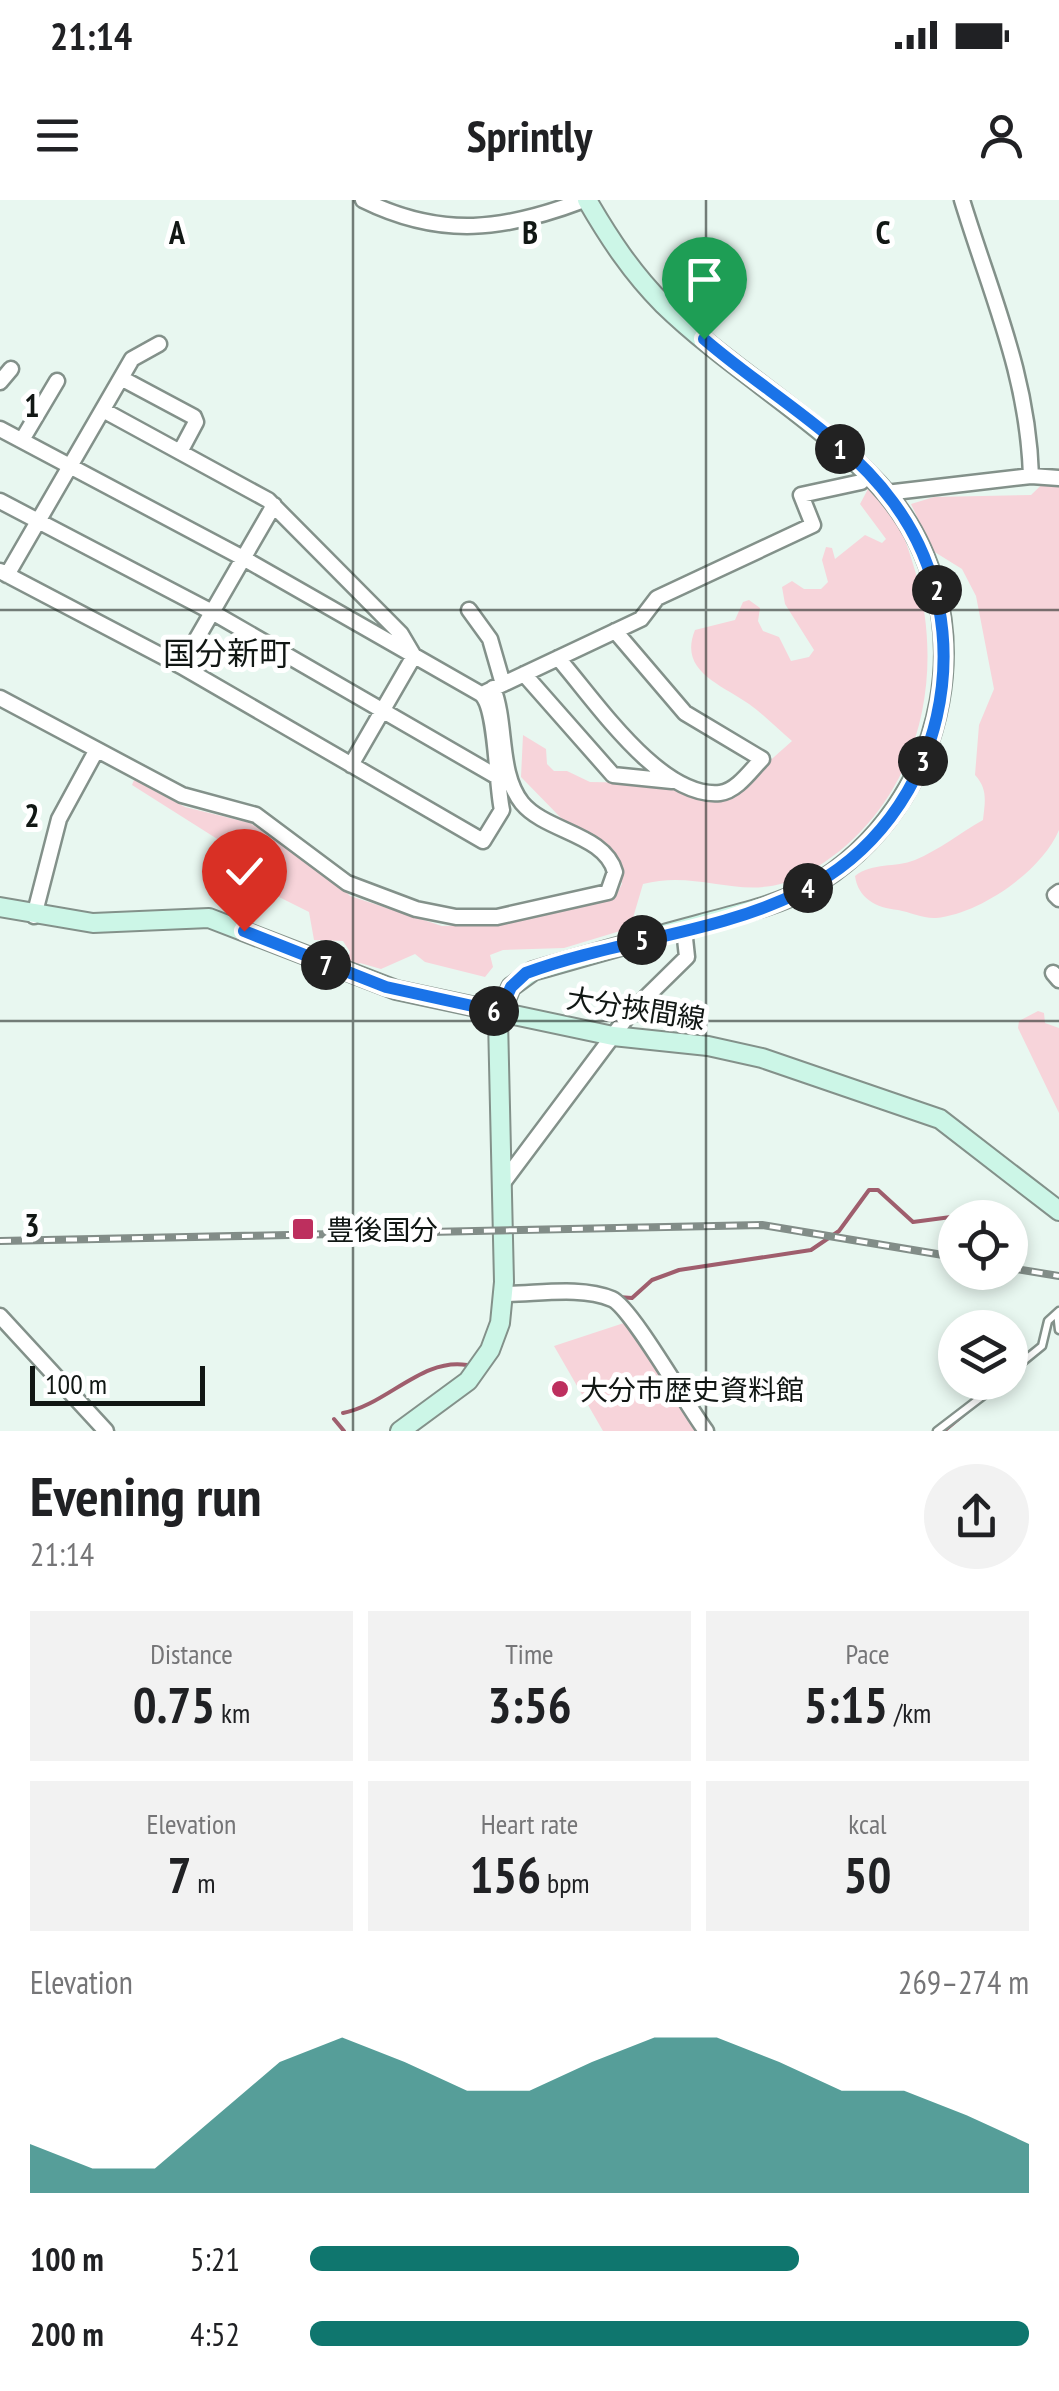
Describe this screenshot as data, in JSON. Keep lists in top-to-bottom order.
{
  "streets": {
    "street": ["大分挾間線"]
  },
  "districts": ["国分新町"],
  "places": {
    "transit": ["豊後国分"],
    "other": ["大分市歴史資料館"]
  },
  "scale_bar": "100 m",
  "page": {
    "status": "21:14",
    "header": "Sprintly",
    "pins": [
      "1",
      "2",
      "3",
      "4",
      "5",
      "7",
      "6"
    ],
    "scale": "100 m",
    "heading": ["Evening run", "21:14"],
    "stats": [
      ["Distance", "0.75 km"],
      ["Time", "3:56"],
      ["Pace", "5:15 /km"],
      ["Elevation", "7 m"],
      ["Heart rate", "156 bpm"],
      ["kcal", "50"]
    ],
    "chart": ["Elevation", "269–274 m"],
    "list": [
      {
        "name": "100 m",
        "note": "5:21"
      },
      {
        "name": "200 m",
        "note": "4:52"
      }
    ]
  },
  "grid": {
    "columns": ["A", "B", "C"],
    "rows": ["1", "2", "3"]
  }
}
